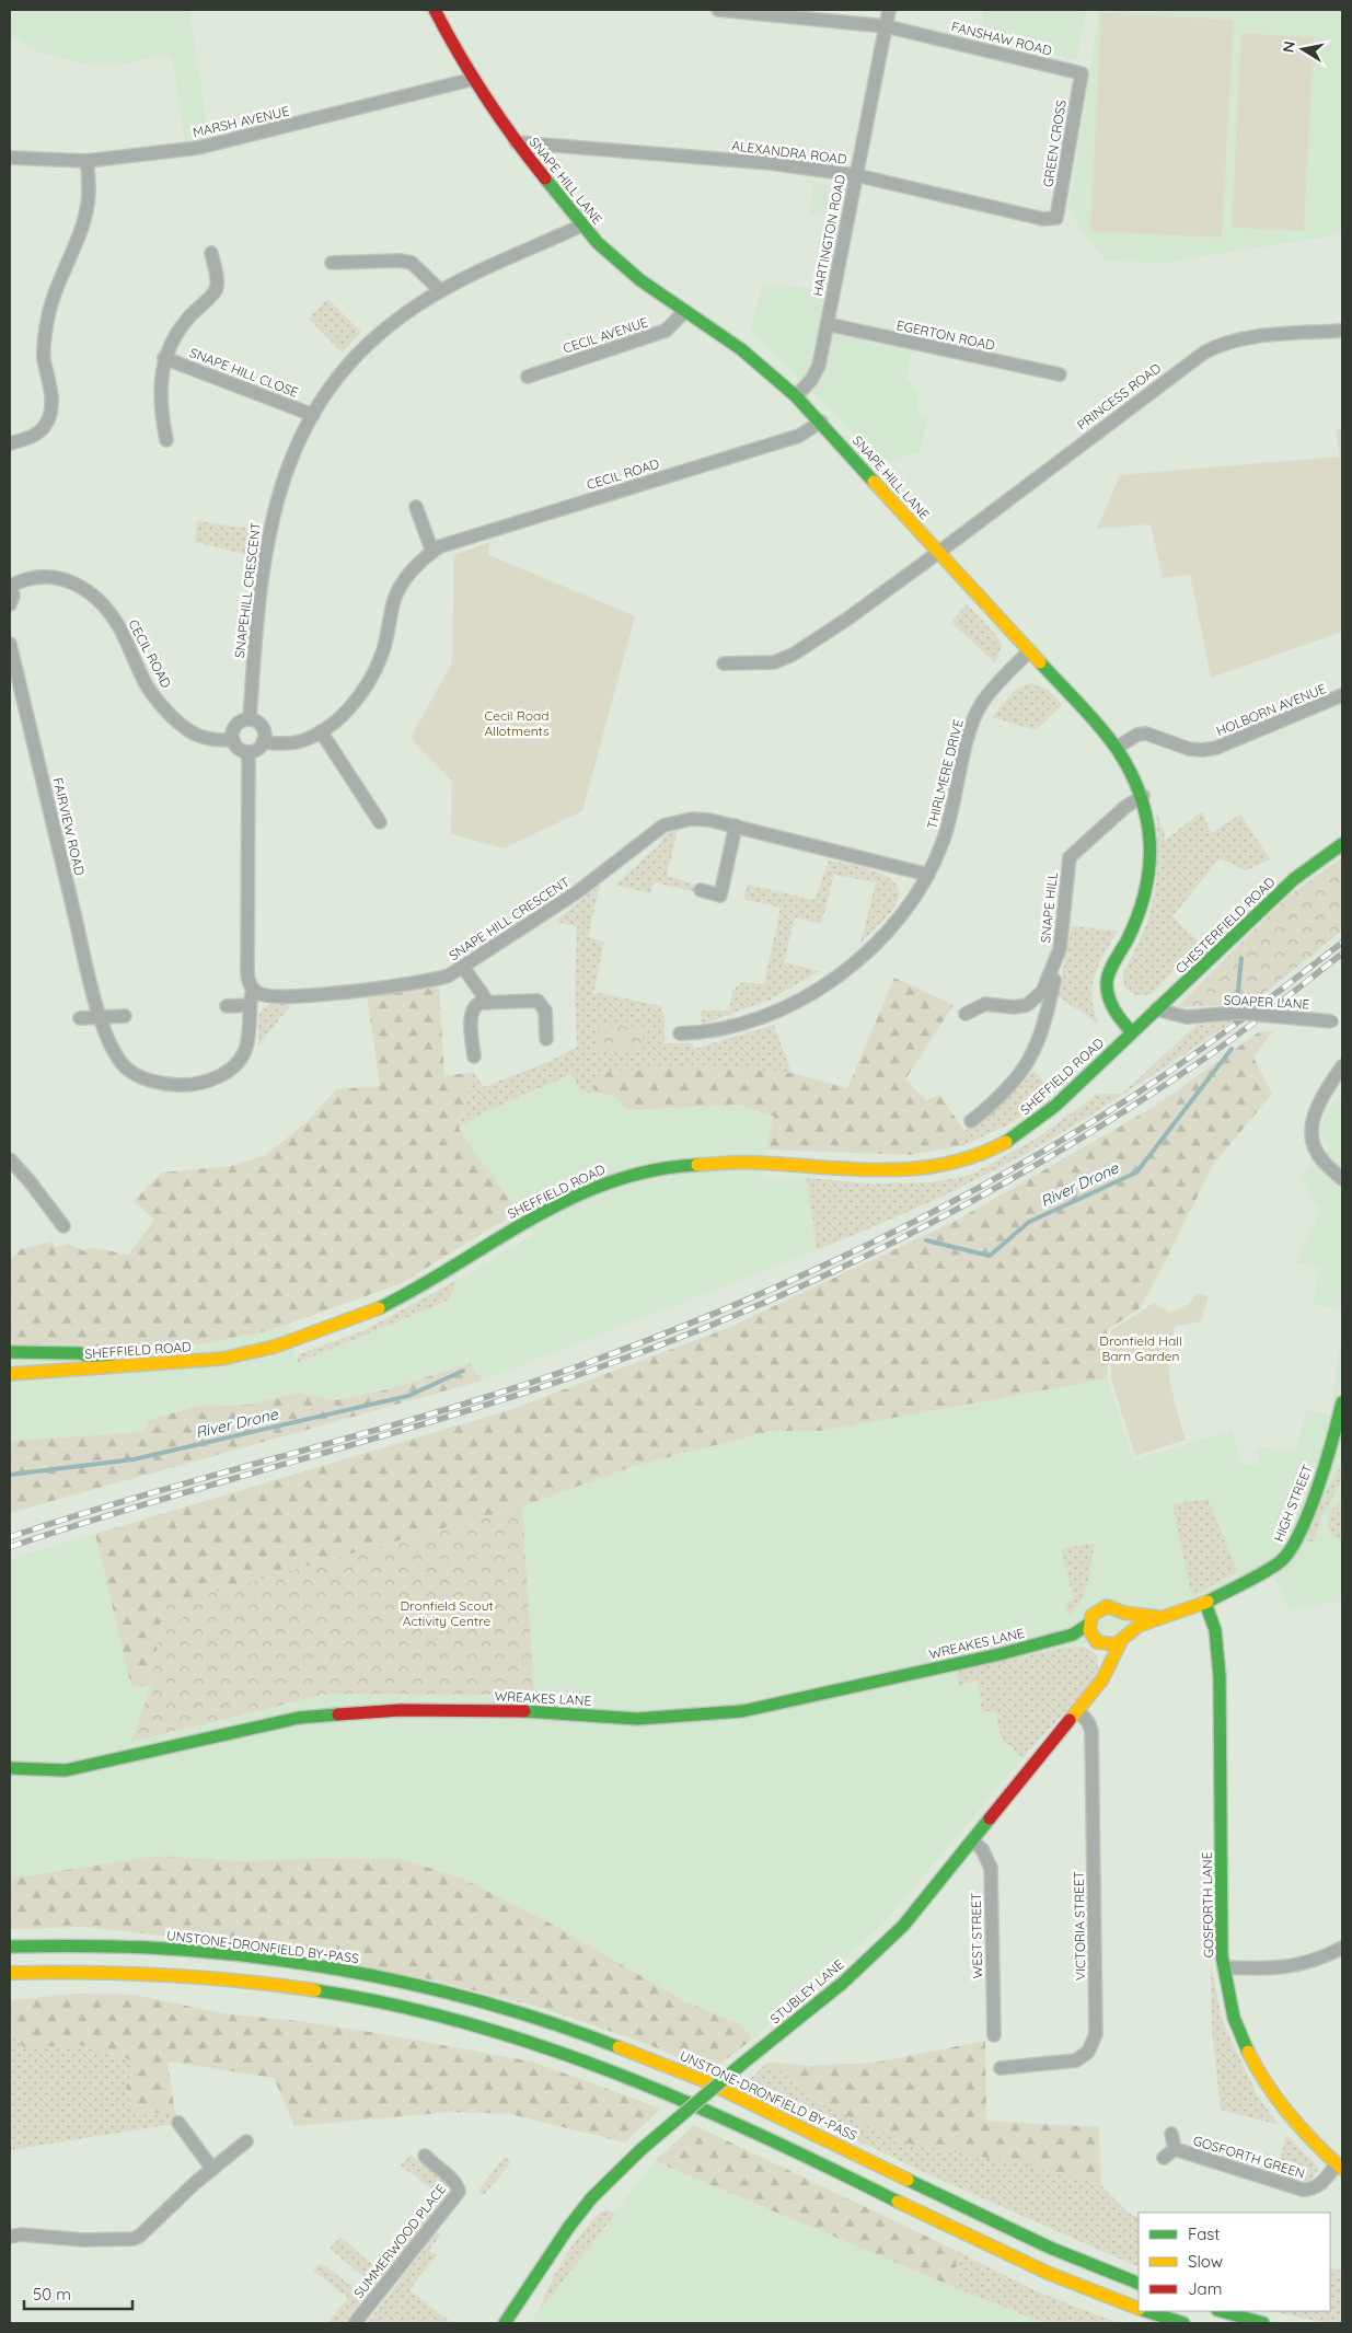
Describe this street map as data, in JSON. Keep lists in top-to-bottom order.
{
  "streets": {
    "main road": [
      "SNAPE HILL LANE",
      "CHESTERFIELD ROAD",
      "SHEFFIELD ROAD",
      "HIGH STREET",
      "WREAKES LANE",
      "GOSFORTH LANE",
      "UNSTONE-DRONFIELD BY-PASS",
      "STUBLEY LANE"
    ],
    "street": [
      "FANSHAW ROAD",
      "MARSH AVENUE",
      "GREEN CROSS",
      "ALEXANDRA ROAD",
      "HARTINGTON ROAD",
      "CECIL AVENUE",
      "EGERTON ROAD",
      "SNAPE HILL CLOSE",
      "PRINCESS ROAD",
      "CECIL ROAD",
      "SNAPEHILL CRESCENT",
      "HOLBORN AVENUE",
      "THIRLMERE DRIVE",
      "FAIRVIEW ROAD",
      "SNAPE HILL",
      "SNAPE HILL CRESCENT",
      "SOAPER LANE",
      "VICTORIA STREET",
      "WEST STREET",
      "GOSFORTH GREEN",
      "SUMMERWOOD PLACE"
    ]
  },
  "crossings": [
    ["FANSHAW ROAD", "GREEN CROSS"],
    ["FANSHAW ROAD", "HARTINGTON ROAD"],
    ["MARSH AVENUE", "SNAPE HILL LANE"],
    ["GREEN CROSS", "ALEXANDRA ROAD"],
    ["ALEXANDRA ROAD", "SNAPE HILL LANE"],
    ["ALEXANDRA ROAD", "HARTINGTON ROAD"],
    ["SNAPE HILL LANE", "HARTINGTON ROAD"],
    ["SNAPE HILL LANE", "CECIL AVENUE"],
    ["SNAPE HILL LANE", "PRINCESS ROAD"],
    ["SNAPE HILL LANE", "CECIL ROAD"],
    ["SNAPE HILL LANE", "SNAPEHILL CRESCENT"],
    ["SNAPE HILL LANE", "HOLBORN AVENUE"],
    ["SNAPE HILL LANE", "THIRLMERE DRIVE"],
    ["SNAPE HILL LANE", "SNAPE HILL"],
    ["SNAPE HILL LANE", "CHESTERFIELD ROAD"],
    ["SNAPE HILL LANE", "SHEFFIELD ROAD"],
    ["HARTINGTON ROAD", "EGERTON ROAD"],
    ["SNAPE HILL CLOSE", "SNAPEHILL CRESCENT"],
    ["CECIL ROAD", "SNAPEHILL CRESCENT"],
    ["THIRLMERE DRIVE", "SNAPE HILL CRESCENT"],
    ["FAIRVIEW ROAD", "SNAPE HILL CRESCENT"],
    ["CHESTERFIELD ROAD", "SOAPER LANE"],
    ["CHESTERFIELD ROAD", "SHEFFIELD ROAD"],
    ["HIGH STREET", "WREAKES LANE"],
    ["HIGH STREET", "GOSFORTH LANE"],
    ["WREAKES LANE", "GOSFORTH LANE"],
    ["WREAKES LANE", "STUBLEY LANE"],
    ["GOSFORTH LANE", "GOSFORTH GREEN"],
    ["VICTORIA STREET", "STUBLEY LANE"],
    ["WEST STREET", "STUBLEY LANE"]
  ],
  "water": ["River Drone"],
  "parks": ["Cecil Road Allotments", "Dronfield Hall Barn Garden", "Dronfield Scout Activity Centre"],
  "legend": ["Fast", "Slow", "Jam"],
  "scale_bar": "50 m",
  "north": "left"
}
